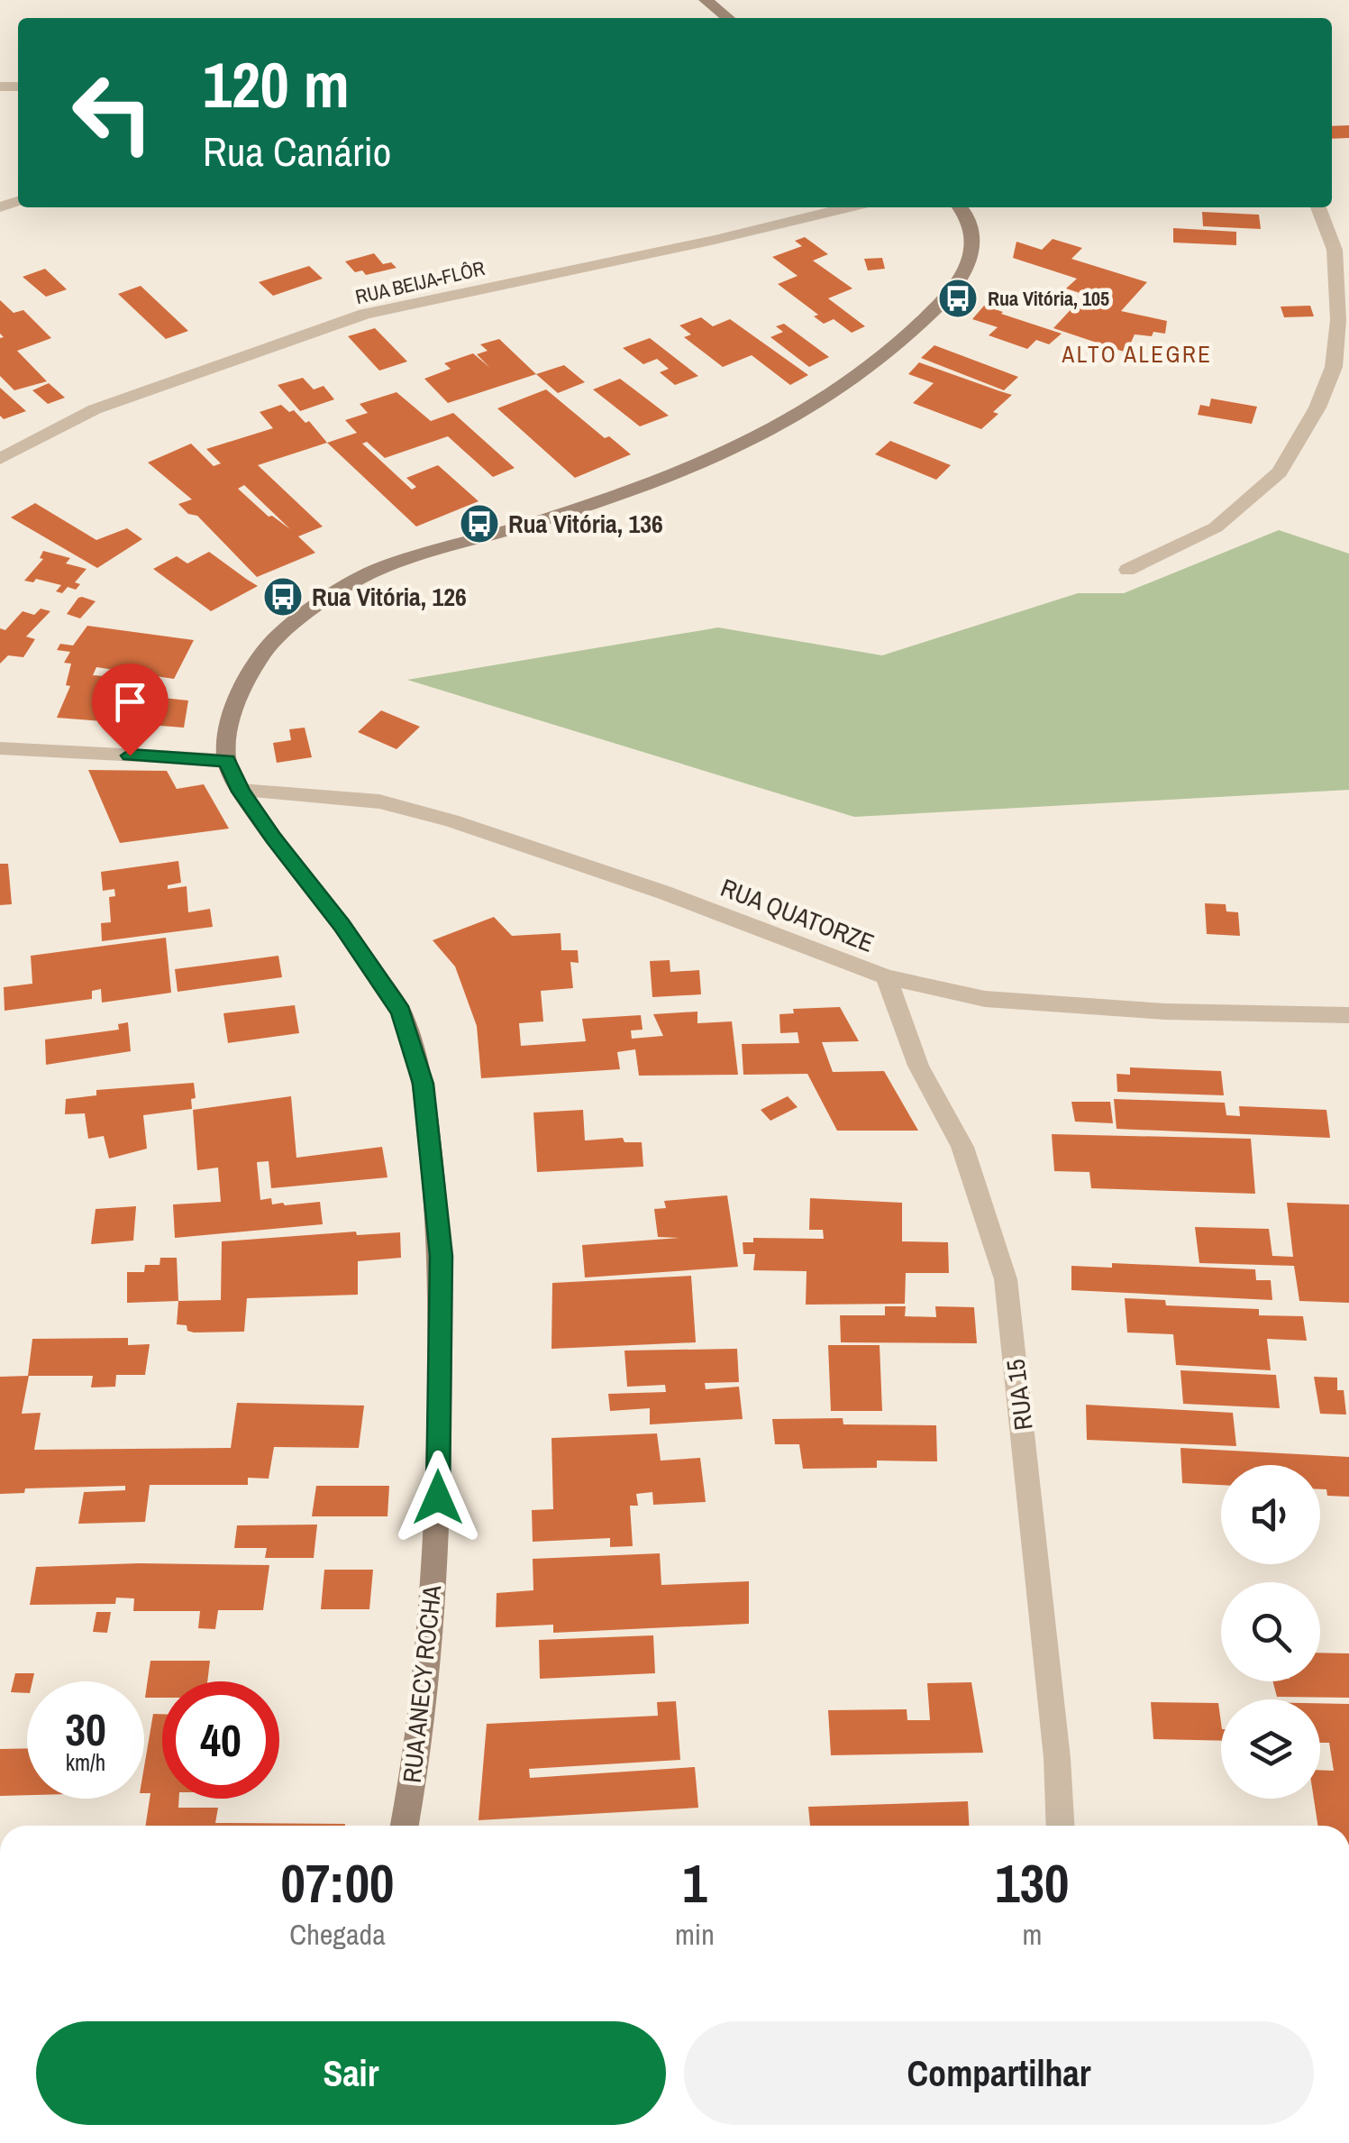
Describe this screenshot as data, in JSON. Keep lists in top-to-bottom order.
{
  "streets": {
    "street": [
      "RUA BEIJA-FLÔR",
      "RUA QUATORZE",
      "RUA 15",
      "RUA ANECY ROCHA"
    ]
  },
  "crossings": [
    ["RUA QUATORZE", "RUA 15"],
    ["RUA QUATORZE", "RUA ANECY ROCHA"]
  ],
  "districts": ["ALTO ALEGRE"],
  "places": {
    "bus stop": ["Rua Vitória, 105", "Rua Vitória, 136", "Rua Vitória, 126"]
  },
  "page": {
    "turn": ["120 m", "Rua Canário"],
    "speed": "30 km/h",
    "limit": "40",
    "eta": [
      "07:00",
      "Chegada",
      "1",
      "min",
      "130",
      "m"
    ],
    "buttons": ["Sair", "Compartilhar"]
  }
}
